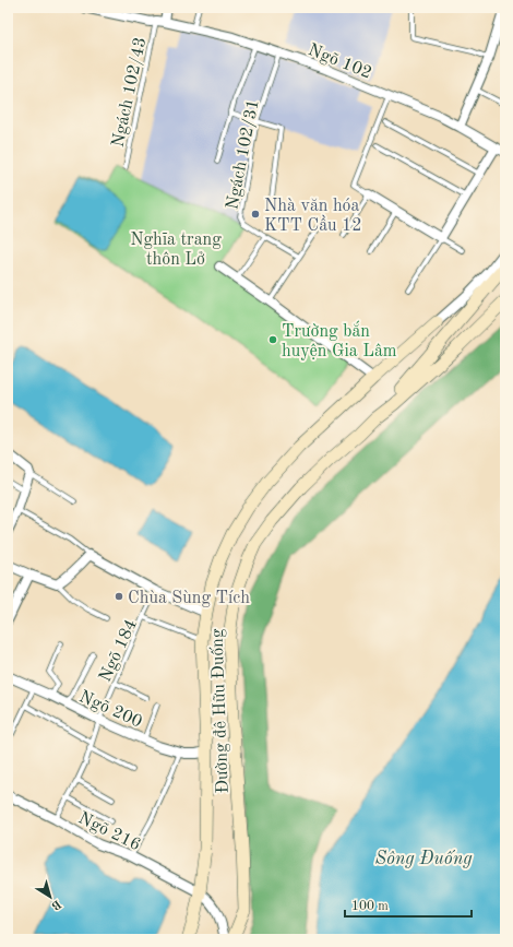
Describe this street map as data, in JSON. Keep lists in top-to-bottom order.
{
  "streets": {
    "main road": ["Đường đê Hữu Đuống"],
    "street": ["Ngõ 102", "Ngõ 200", "Ngõ 216"],
    "lane": ["Ngách 102/43", "Ngách 102/31", "Ngõ 184"]
  },
  "crossings": [
    ["Ngõ 102", "Ngách 102/43"],
    ["Ngõ 102", "Ngách 102/31"],
    ["Ngõ 184", "Ngõ 200"],
    ["Ngõ 184", "Ngõ 216"]
  ],
  "water": ["Sông Đuống"],
  "parks": ["Nghĩa trang thôn Lở"],
  "places": ["Nhà văn hóa KTT Cầu 12", "Trường bắn huyện Gia Lâm", "Chùa Sùng Tích"],
  "scale_bar": "100 m",
  "north": "bottom right"
}
